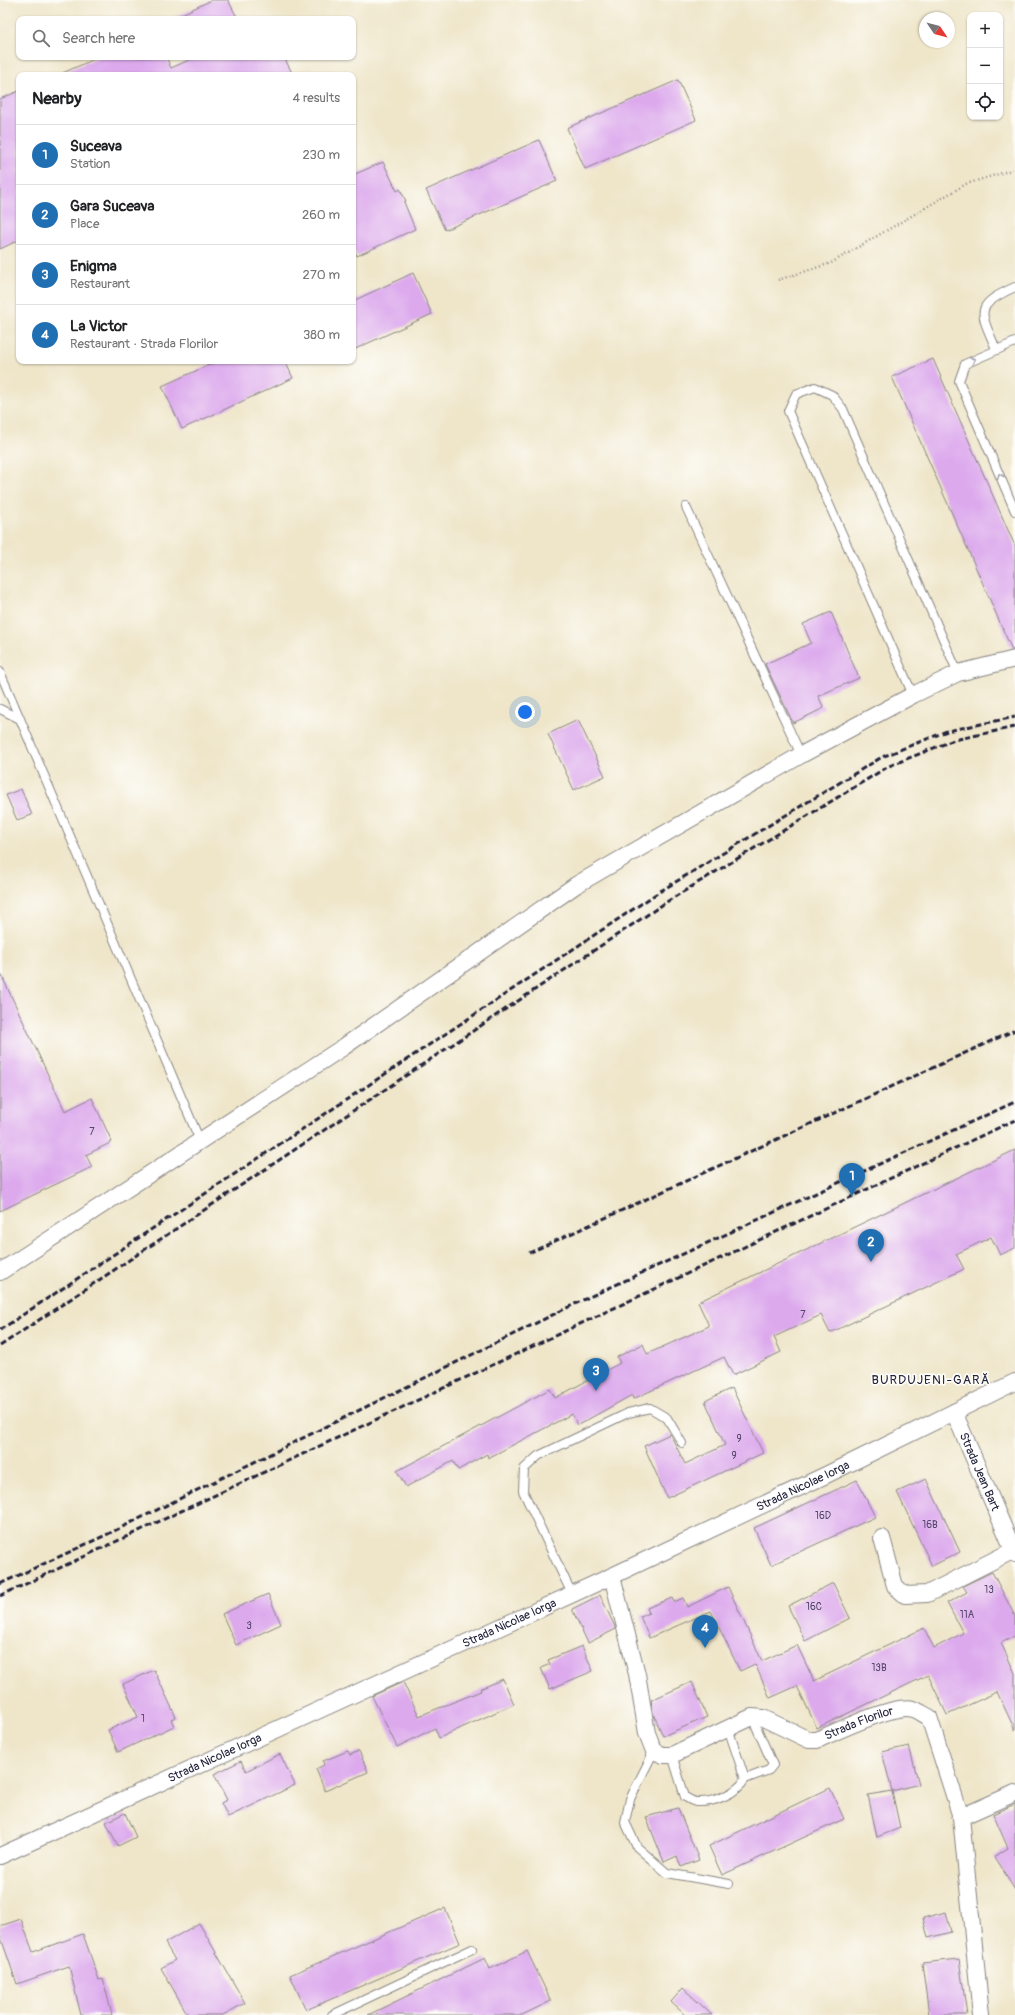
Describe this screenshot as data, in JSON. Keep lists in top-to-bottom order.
{
  "streets": {
    "street": ["Strada Jean Bart", "Strada Nicolae Iorga", "Strada Florilor"]
  },
  "crossings": [
    ["Strada Jean Bart", "Strada Nicolae Iorga"]
  ],
  "districts": ["BURDUJENI-GARĂ"],
  "house_numbers": [
    "7",
    "7",
    "9",
    "9",
    "16D",
    "16B",
    "13",
    "16C",
    "11A",
    "3",
    "13B",
    "1"
  ],
  "north": "bottom right",
  "page": {
    "map_buttons": ["+", "−"],
    "search": "Search here",
    "heading": ["Nearby", "4 results"],
    "list": [
      {
        "mark": "1",
        "name": "Suceava",
        "note": "Station",
        "value": "230 m"
      },
      {
        "mark": "2",
        "name": "Gara Suceava",
        "note": "Place",
        "value": "260 m"
      },
      {
        "mark": "3",
        "name": "Enigma",
        "note": "Restaurant",
        "value": "270 m"
      },
      {
        "mark": "4",
        "name": "La Victor",
        "note": "Restaurant · Strada Florilor",
        "value": "380 m"
      }
    ],
    "pins": [
      "1",
      "2",
      "3",
      "4"
    ]
  }
}
